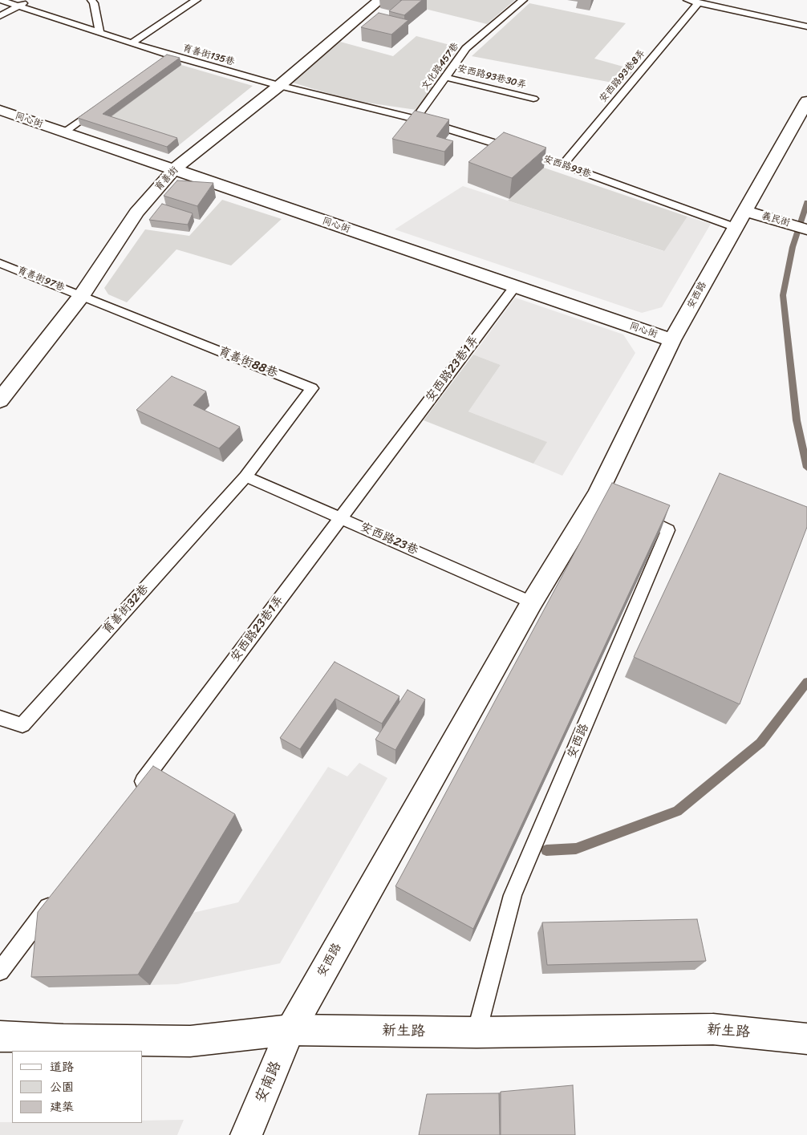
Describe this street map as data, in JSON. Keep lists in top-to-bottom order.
{
  "streets": {
    "street": [
      "同心街",
      "育善街",
      "義民街",
      "安西路",
      "新生路",
      "安南路"
    ],
    "lane": [
      "育善街135巷",
      "文化路457巷",
      "安西路93巷8弄",
      "安西路93巷30弄",
      "安西路93巷",
      "育善街97巷",
      "育善街88巷",
      "安西路23巷1弄",
      "安西路23巷",
      "育善街32巷"
    ]
  },
  "crossings": [
    ["育善街135巷", "安西路93巷"],
    ["育善街135巷", "育善街"],
    ["文化路457巷", "安西路93巷30弄"],
    ["文化路457巷", "安西路93巷"],
    ["安西路93巷8弄", "安西路93巷"],
    ["同心街", "育善街"],
    ["同心街", "安西路"],
    ["同心街", "安西路23巷1弄"],
    ["安西路93巷", "育善街"],
    ["安西路93巷", "義民街"],
    ["安西路93巷", "安西路"],
    ["育善街", "育善街97巷"],
    ["育善街", "育善街88巷"],
    ["義民街", "安西路"],
    ["育善街97巷", "育善街88巷"],
    ["安西路", "安西路23巷"],
    ["安西路", "新生路"],
    ["安西路", "安南路"],
    ["育善街88巷", "安西路23巷"],
    ["育善街88巷", "育善街32巷"],
    ["安西路23巷1弄", "安西路23巷"],
    ["安西路23巷", "育善街32巷"],
    ["新生路", "安南路"]
  ],
  "legend": ["道路", "公園", "建築"]
}
